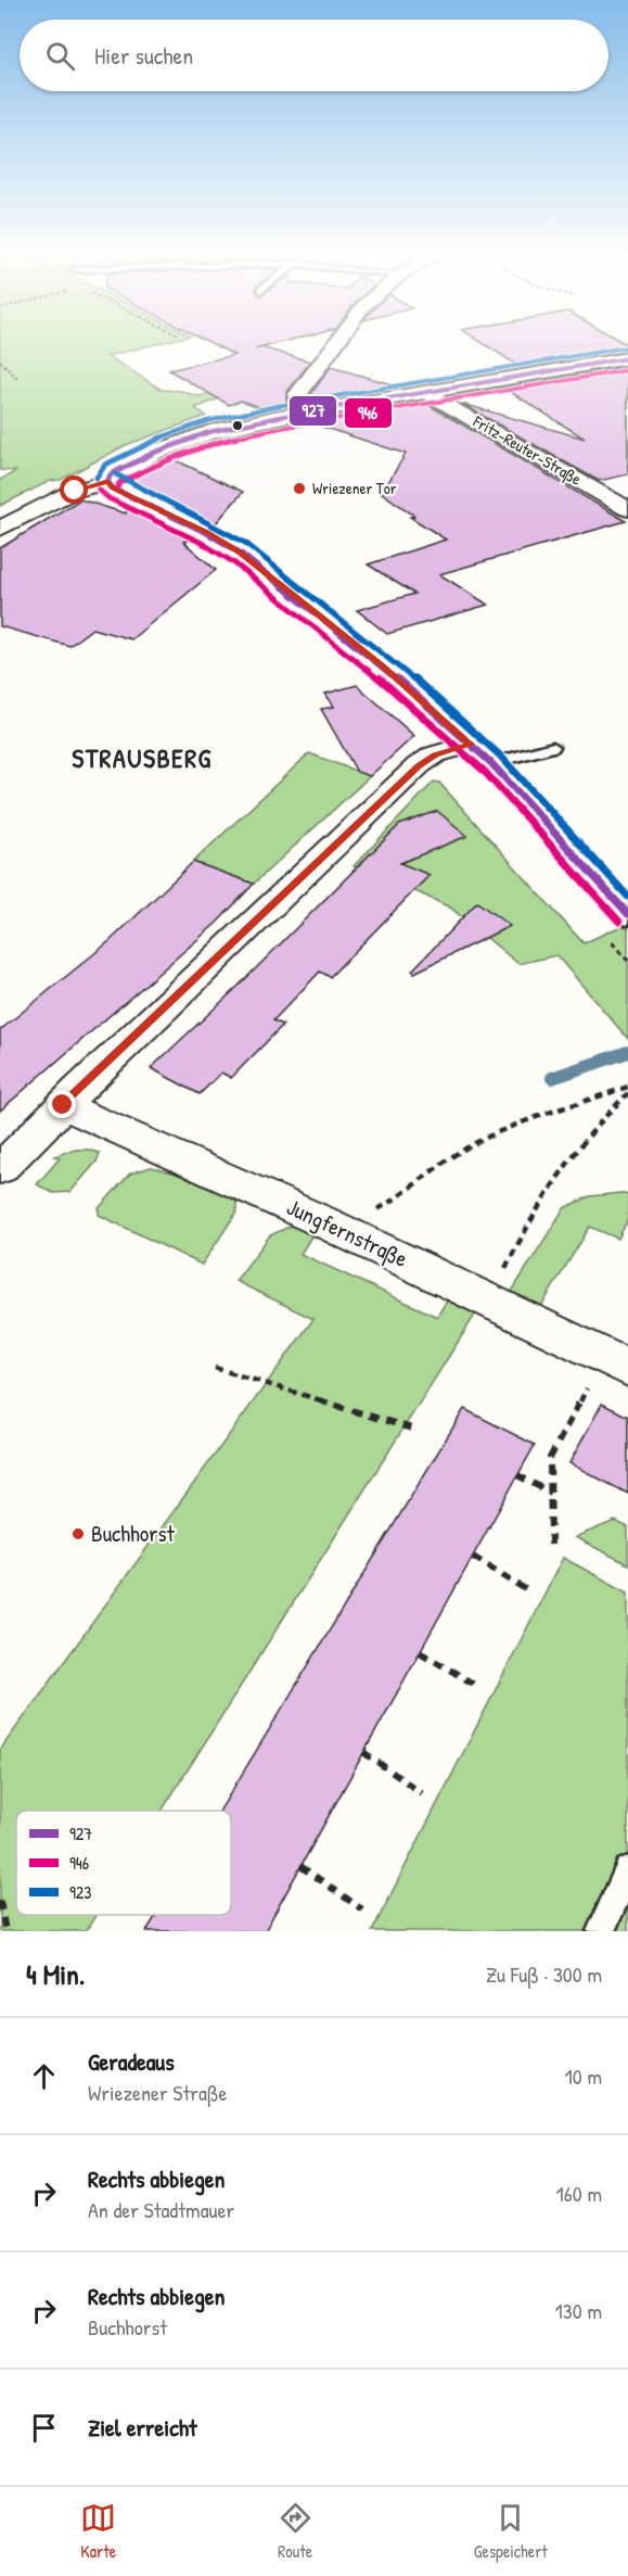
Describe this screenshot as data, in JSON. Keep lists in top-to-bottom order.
{
  "streets": {
    "street": ["Fritz-Reuter-Straße", "Jungfernstraße"]
  },
  "districts": ["STRAUSBERG"],
  "places": ["Wriezener Tor", "Buchhorst"],
  "lines": ["transit line 923", "transit line 927", "transit line 946"],
  "legend": ["927", "946", "923"],
  "page": {
    "search": "Hier suchen",
    "heading": ["4 Min.", "Zu Fuß · 300 m"],
    "list": [
      ["Geradeaus", "Wriezener Straße", "10 m"],
      ["Rechts abbiegen", "An der Stadtmauer", "160 m"],
      ["Rechts abbiegen", "Buchhorst", "130 m"],
      "Ziel erreicht"
    ],
    "nav": ["Karte", "Route", "Gespeichert"]
  }
}
